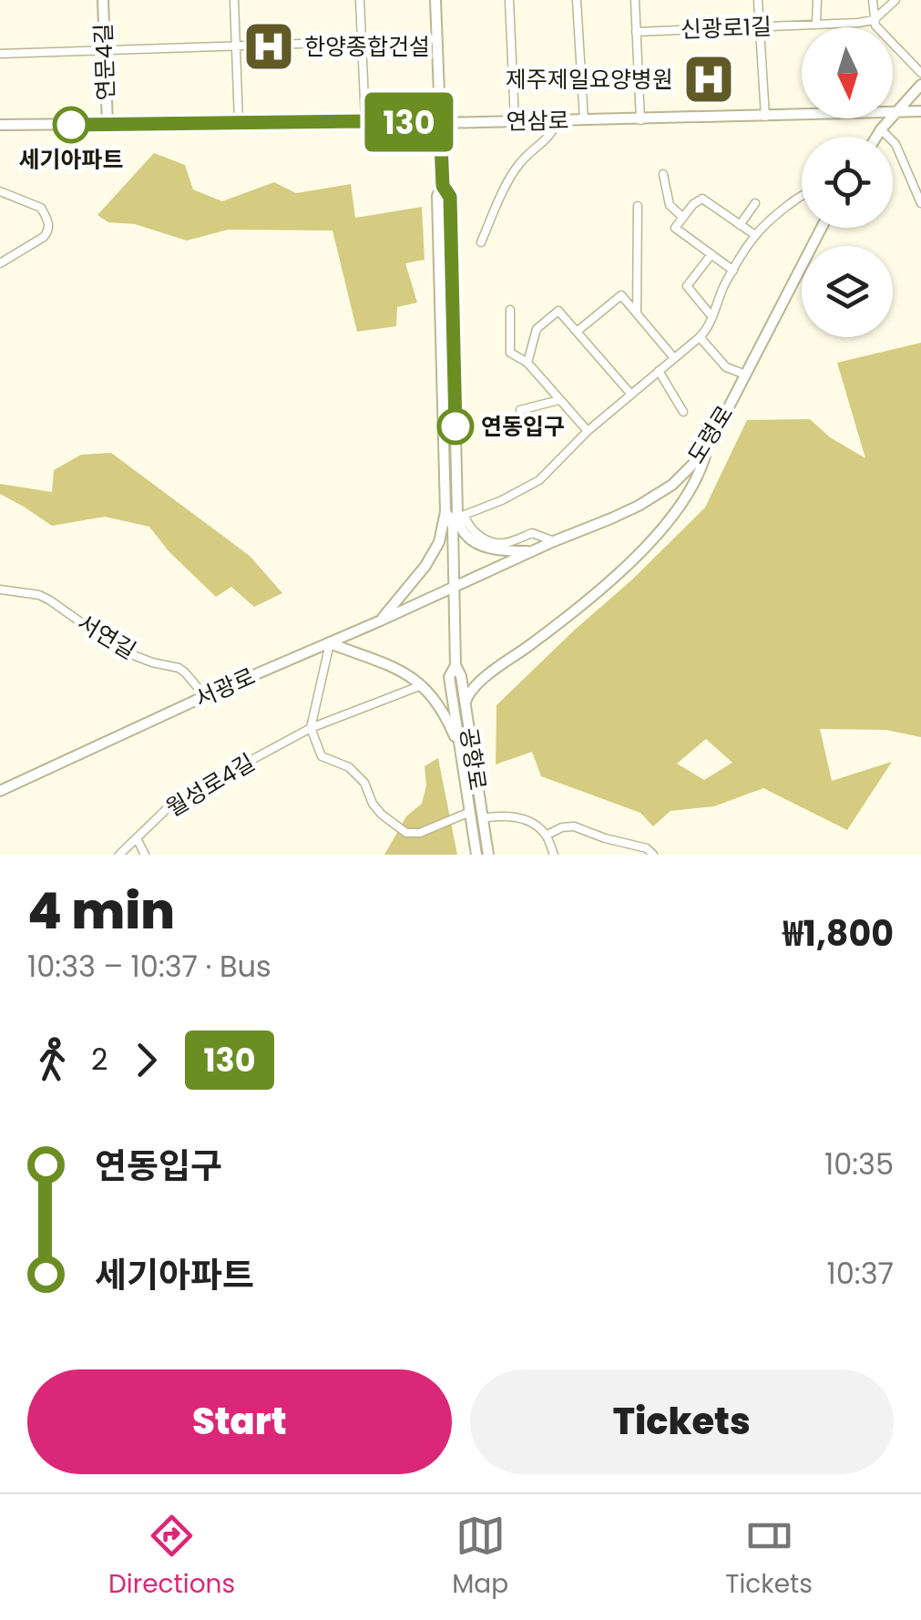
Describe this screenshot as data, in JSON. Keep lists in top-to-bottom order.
{
  "streets": {
    "main road": [
      "연문4길",
      "연삼로",
      "도령로",
      "서광로",
      "공항로"
    ],
    "street": ["신광로1길", "서연길", "월성로4길"]
  },
  "crossings": [
    ["연문4길", "연삼로"],
    ["도령로", "서광로"],
    ["도령로", "공항로"],
    ["서연길", "서광로"],
    ["서광로", "공항로"]
  ],
  "places": {
    "hospital": ["한양종합건설", "제주제일요양병원"],
    "other": ["세기아파트", "연동입구"]
  },
  "lines": ["bus line 130"],
  "north": "bottom",
  "page": {
    "on_map": "130",
    "heading": ["4 min", "10:33 – 10:37 · Bus", "₩1,800"],
    "legs": ["2", "130"],
    "list": [
      {
        "name": "연동입구",
        "value": "10:35"
      },
      {
        "name": "세기아파트",
        "value": "10:37"
      }
    ],
    "buttons": ["Start", "Tickets"],
    "tabs": ["Directions", "Map", "Tickets"]
  }
}
